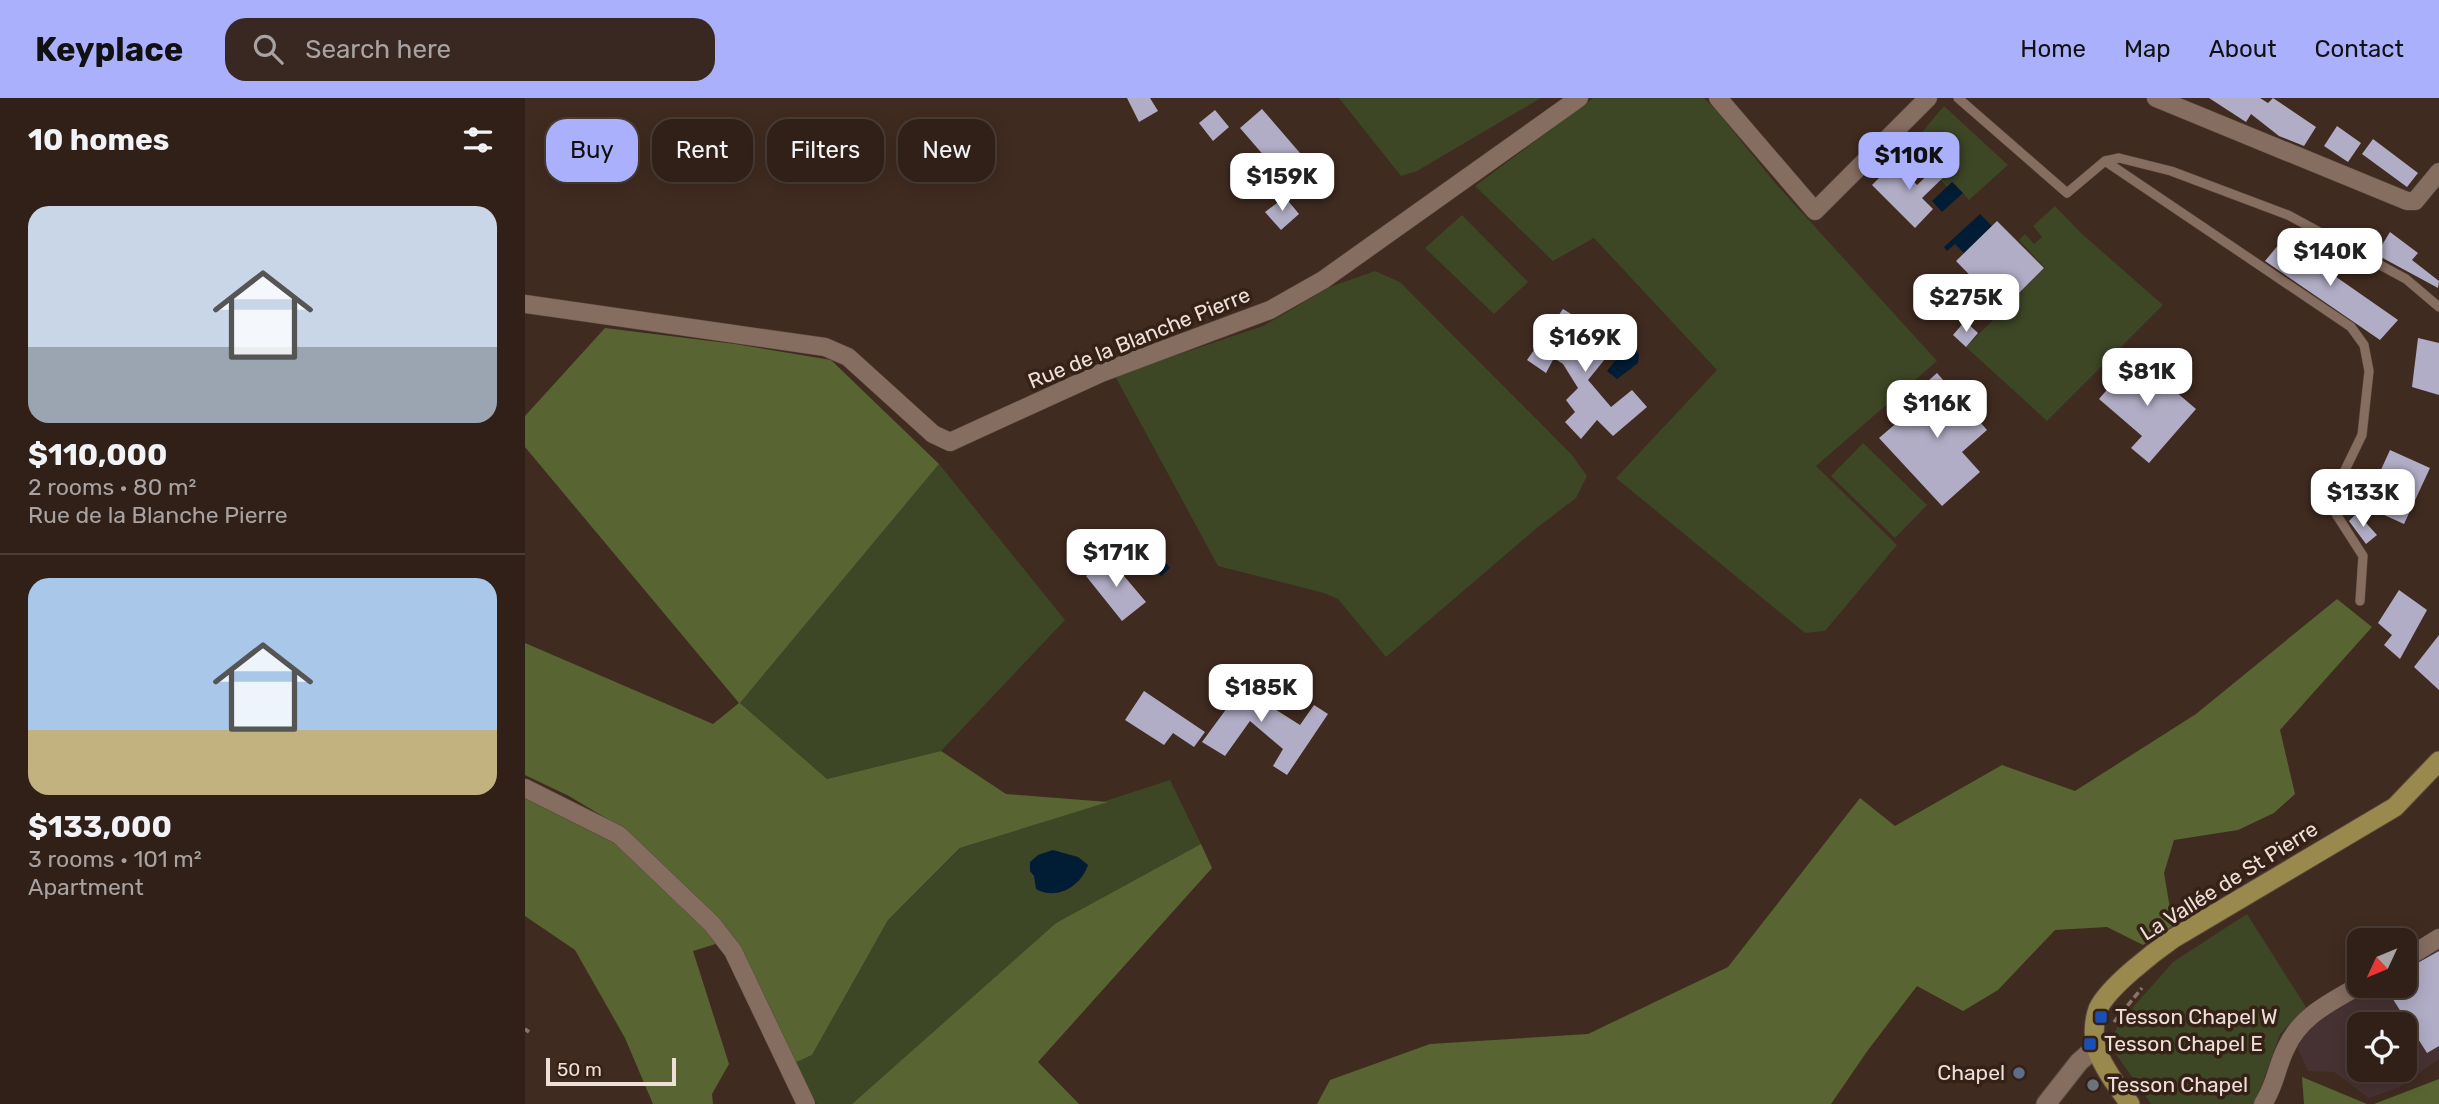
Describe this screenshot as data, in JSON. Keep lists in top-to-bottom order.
{
  "streets": {
    "main road": ["La Vallée de St Pierre"],
    "street": ["Rue de la Blanche Pierre"]
  },
  "places": {
    "transit": ["Tesson Chapel W", "Tesson Chapel E"],
    "other": ["Chapel", "Tesson Chapel"]
  },
  "scale_bar": "50 m",
  "north": "bottom left",
  "page": {
    "header": "Keyplace",
    "search": "Search here",
    "nav": [
      "Home",
      "Map",
      "About",
      "Contact"
    ],
    "heading": "10 homes",
    "chip": [
      "Buy",
      "Rent",
      "Filters",
      "New"
    ],
    "price": [
      "$110K",
      "$159K",
      "$140K",
      "$275K",
      "$169K",
      "$81K",
      "$116K",
      "$133K",
      "$171K",
      "$185K"
    ],
    "list": [
      {
        "name": "$110,000",
        "note": "2 rooms · 80 m² · Rue de la Blanche Pierre"
      },
      {
        "name": "$133,000",
        "note": "3 rooms · 101 m² · Apartment"
      }
    ],
    "scale": "50 m"
  }
}
